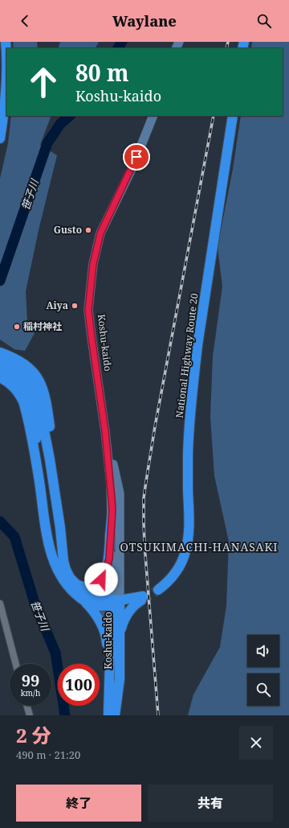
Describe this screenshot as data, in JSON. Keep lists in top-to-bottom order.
{
  "streets": {
    "highway": ["Koshu-kaido", "National Highway Route 20"]
  },
  "districts": ["OTSUKIMACHI-HANASAKI"],
  "water": ["笹子川"],
  "places": ["Gusto", "Aiya", "稲村神社"],
  "page": {
    "header": "Waylane",
    "turn": ["80 m", "Koshu-kaido"],
    "speed": "99 km/h",
    "limit": "100",
    "heading": ["2 分", "490 m · 21:20"],
    "buttons": ["終了", "共有"]
  }
}
